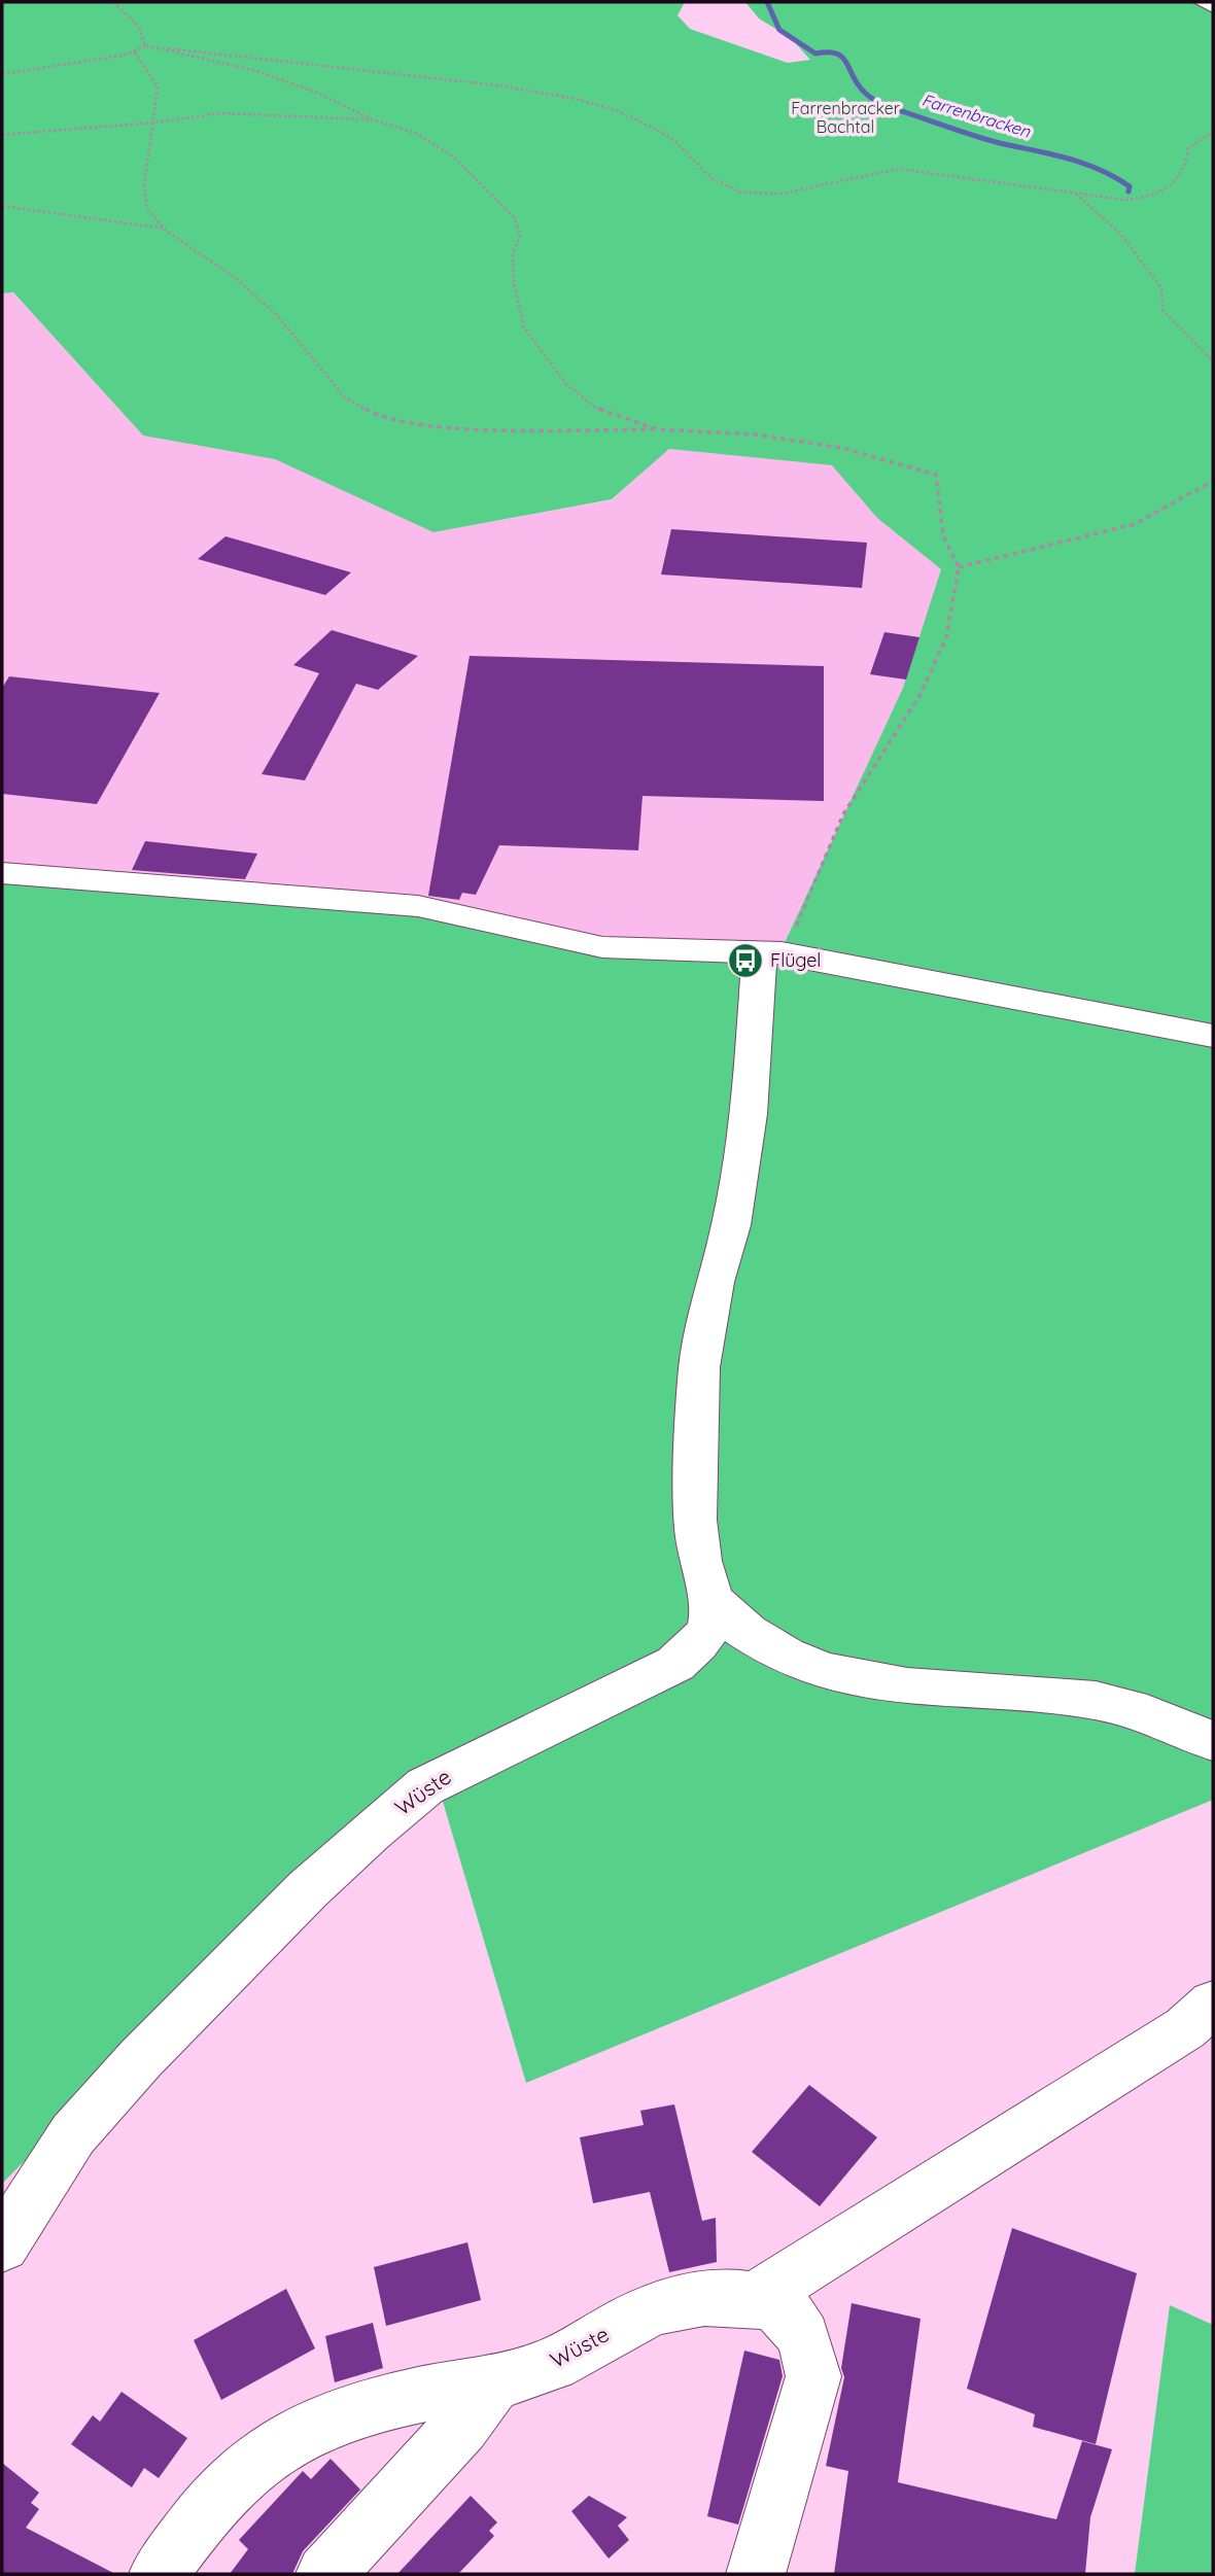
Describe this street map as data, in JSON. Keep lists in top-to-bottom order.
{
  "streets": {
    "street": ["Wüste"]
  },
  "water": ["Farrenbracken"],
  "parks": ["Farrenbracker Bachtal"],
  "places": {
    "bus stop": ["Flügel"]
  }
}
